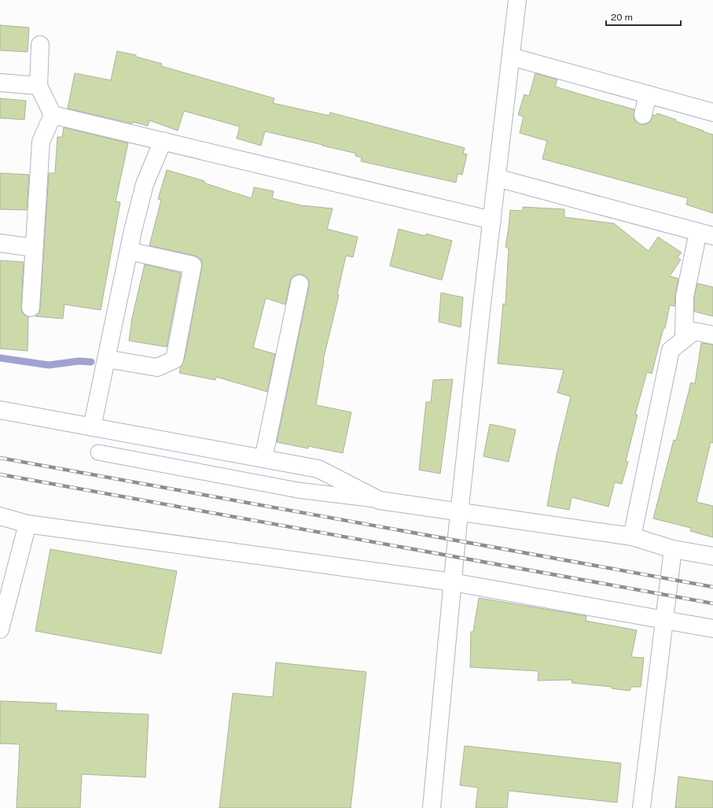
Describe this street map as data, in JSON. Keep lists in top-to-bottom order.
{
  "scale_bar": "20 m"
}
